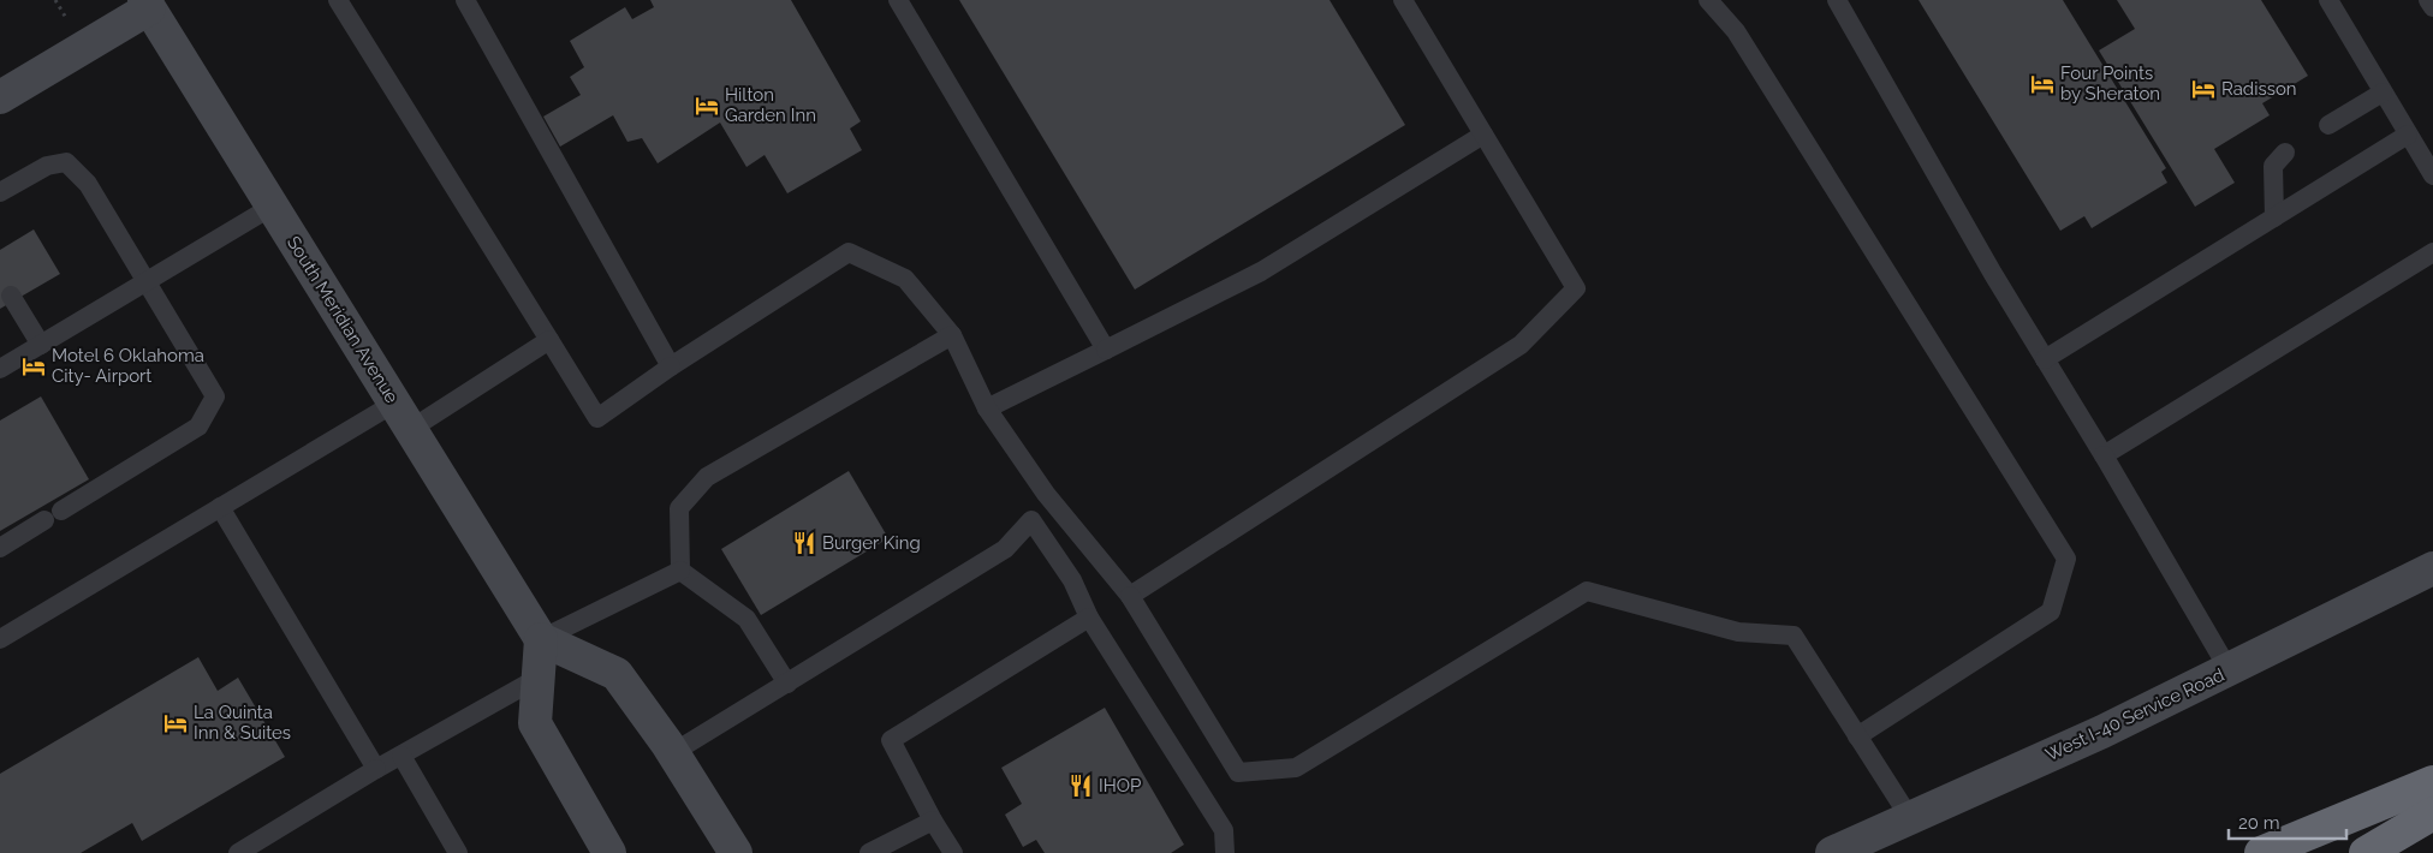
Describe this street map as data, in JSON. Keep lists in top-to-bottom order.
{
  "streets": {
    "main road": ["South Meridian Avenue", "West I-40 Service Road"]
  },
  "places": {
    "hotel": [
      "Four Points by Sheraton",
      "Radisson",
      "Hilton Garden Inn",
      "Motel 6 Oklahoma City- Airport",
      "La Quinta Inn & Suites"
    ],
    "restaurant": ["Burger King", "IHOP"]
  },
  "scale_bar": "20 m"
}
